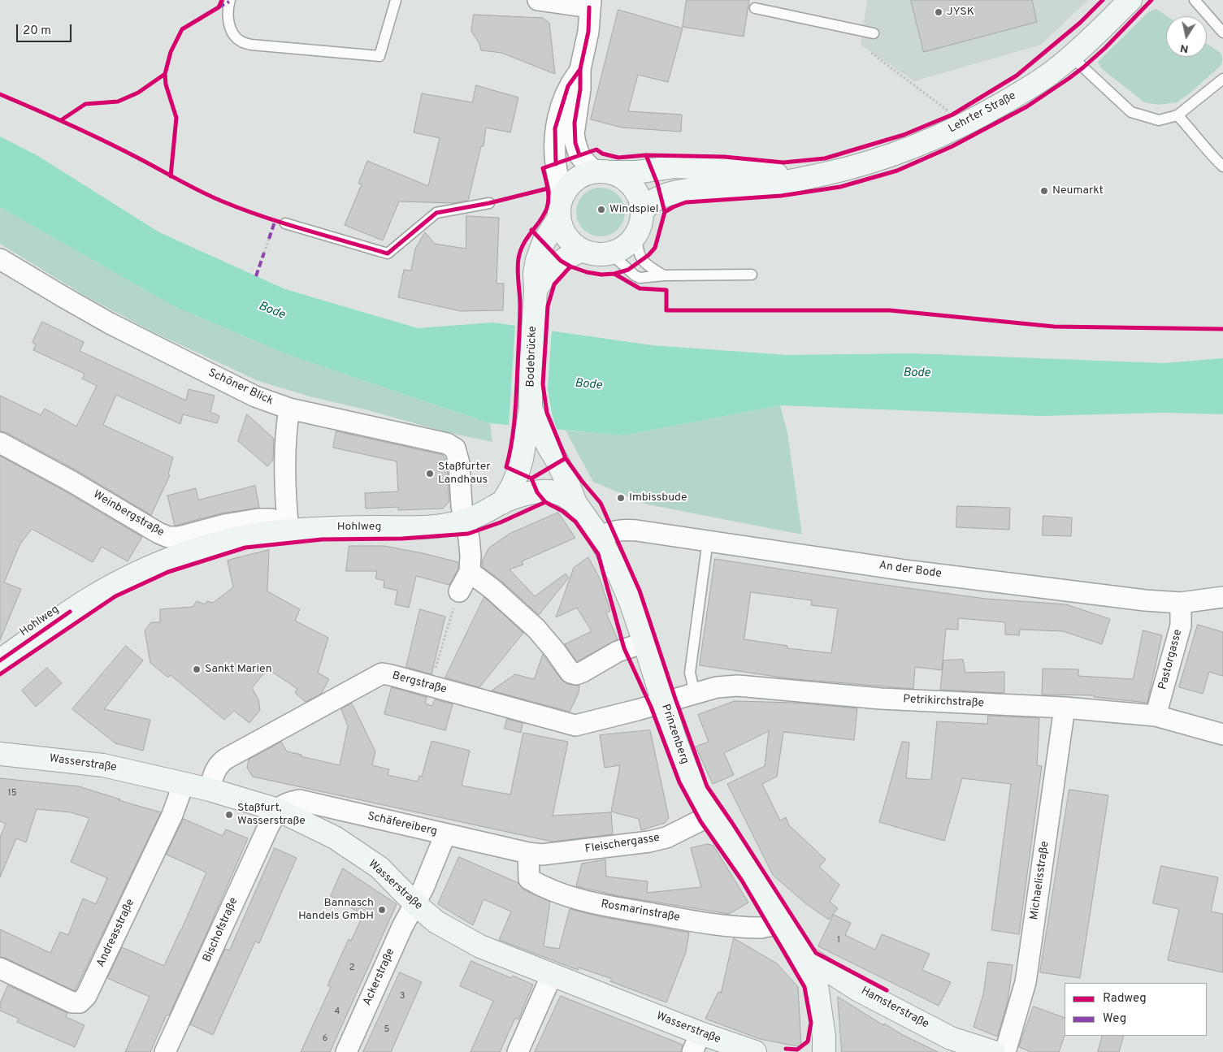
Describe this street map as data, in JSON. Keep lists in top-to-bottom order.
{
  "streets": {
    "main road": [
      "Lehrter Straße",
      "Bodebrücke",
      "Hohlweg",
      "Prinzenberg",
      "Wasserstraße",
      "Hamsterstraße"
    ],
    "street": [
      "Schöner Blick",
      "Weinbergstraße",
      "An der Bode",
      "Pastorgasse",
      "Bergstraße",
      "Petrikirchstraße",
      "Schäfereiberg",
      "Fleischergasse",
      "Michaelisstraße",
      "Rosmarinstraße",
      "Bischofstraße",
      "Andreasstraße",
      "Ackerstraße"
    ]
  },
  "crossings": [
    ["Lehrter Straße", "Bodebrücke"],
    ["Bodebrücke", "Hohlweg"],
    ["Bodebrücke", "Prinzenberg"],
    ["Schöner Blick", "Hohlweg"],
    ["Weinbergstraße", "Hohlweg"],
    ["Hohlweg", "Prinzenberg"],
    ["An der Bode", "Pastorgasse"],
    ["An der Bode", "Prinzenberg"],
    ["Pastorgasse", "Petrikirchstraße"],
    ["Bergstraße", "Petrikirchstraße"],
    ["Bergstraße", "Prinzenberg"],
    ["Bergstraße", "Wasserstraße"],
    ["Petrikirchstraße", "Prinzenberg"],
    ["Petrikirchstraße", "Michaelisstraße"],
    ["Prinzenberg", "Fleischergasse"],
    ["Prinzenberg", "Rosmarinstraße"],
    ["Prinzenberg", "Hamsterstraße"],
    ["Wasserstraße", "Schäfereiberg"],
    ["Wasserstraße", "Bischofstraße"],
    ["Wasserstraße", "Andreasstraße"],
    ["Wasserstraße", "Ackerstraße"],
    ["Schäfereiberg", "Fleischergasse"],
    ["Schäfereiberg", "Rosmarinstraße"],
    ["Schäfereiberg", "Bischofstraße"],
    ["Schäfereiberg", "Ackerstraße"],
    ["Fleischergasse", "Rosmarinstraße"]
  ],
  "water": ["Bode"],
  "places": [
    "JYSK",
    "Neumarkt",
    "Windspiel",
    "Staßfurter Landhaus",
    "Imbissbude",
    "Sankt Marien",
    "Staßfurt, Wasserstraße",
    "Bannasch Handels GmbH"
  ],
  "house_numbers": [
    "15",
    "1",
    "2",
    "3",
    "4",
    "5",
    "6"
  ],
  "legend": ["Radweg", "Weg"],
  "scale_bar": "20 m",
  "north": "bottom"
}
